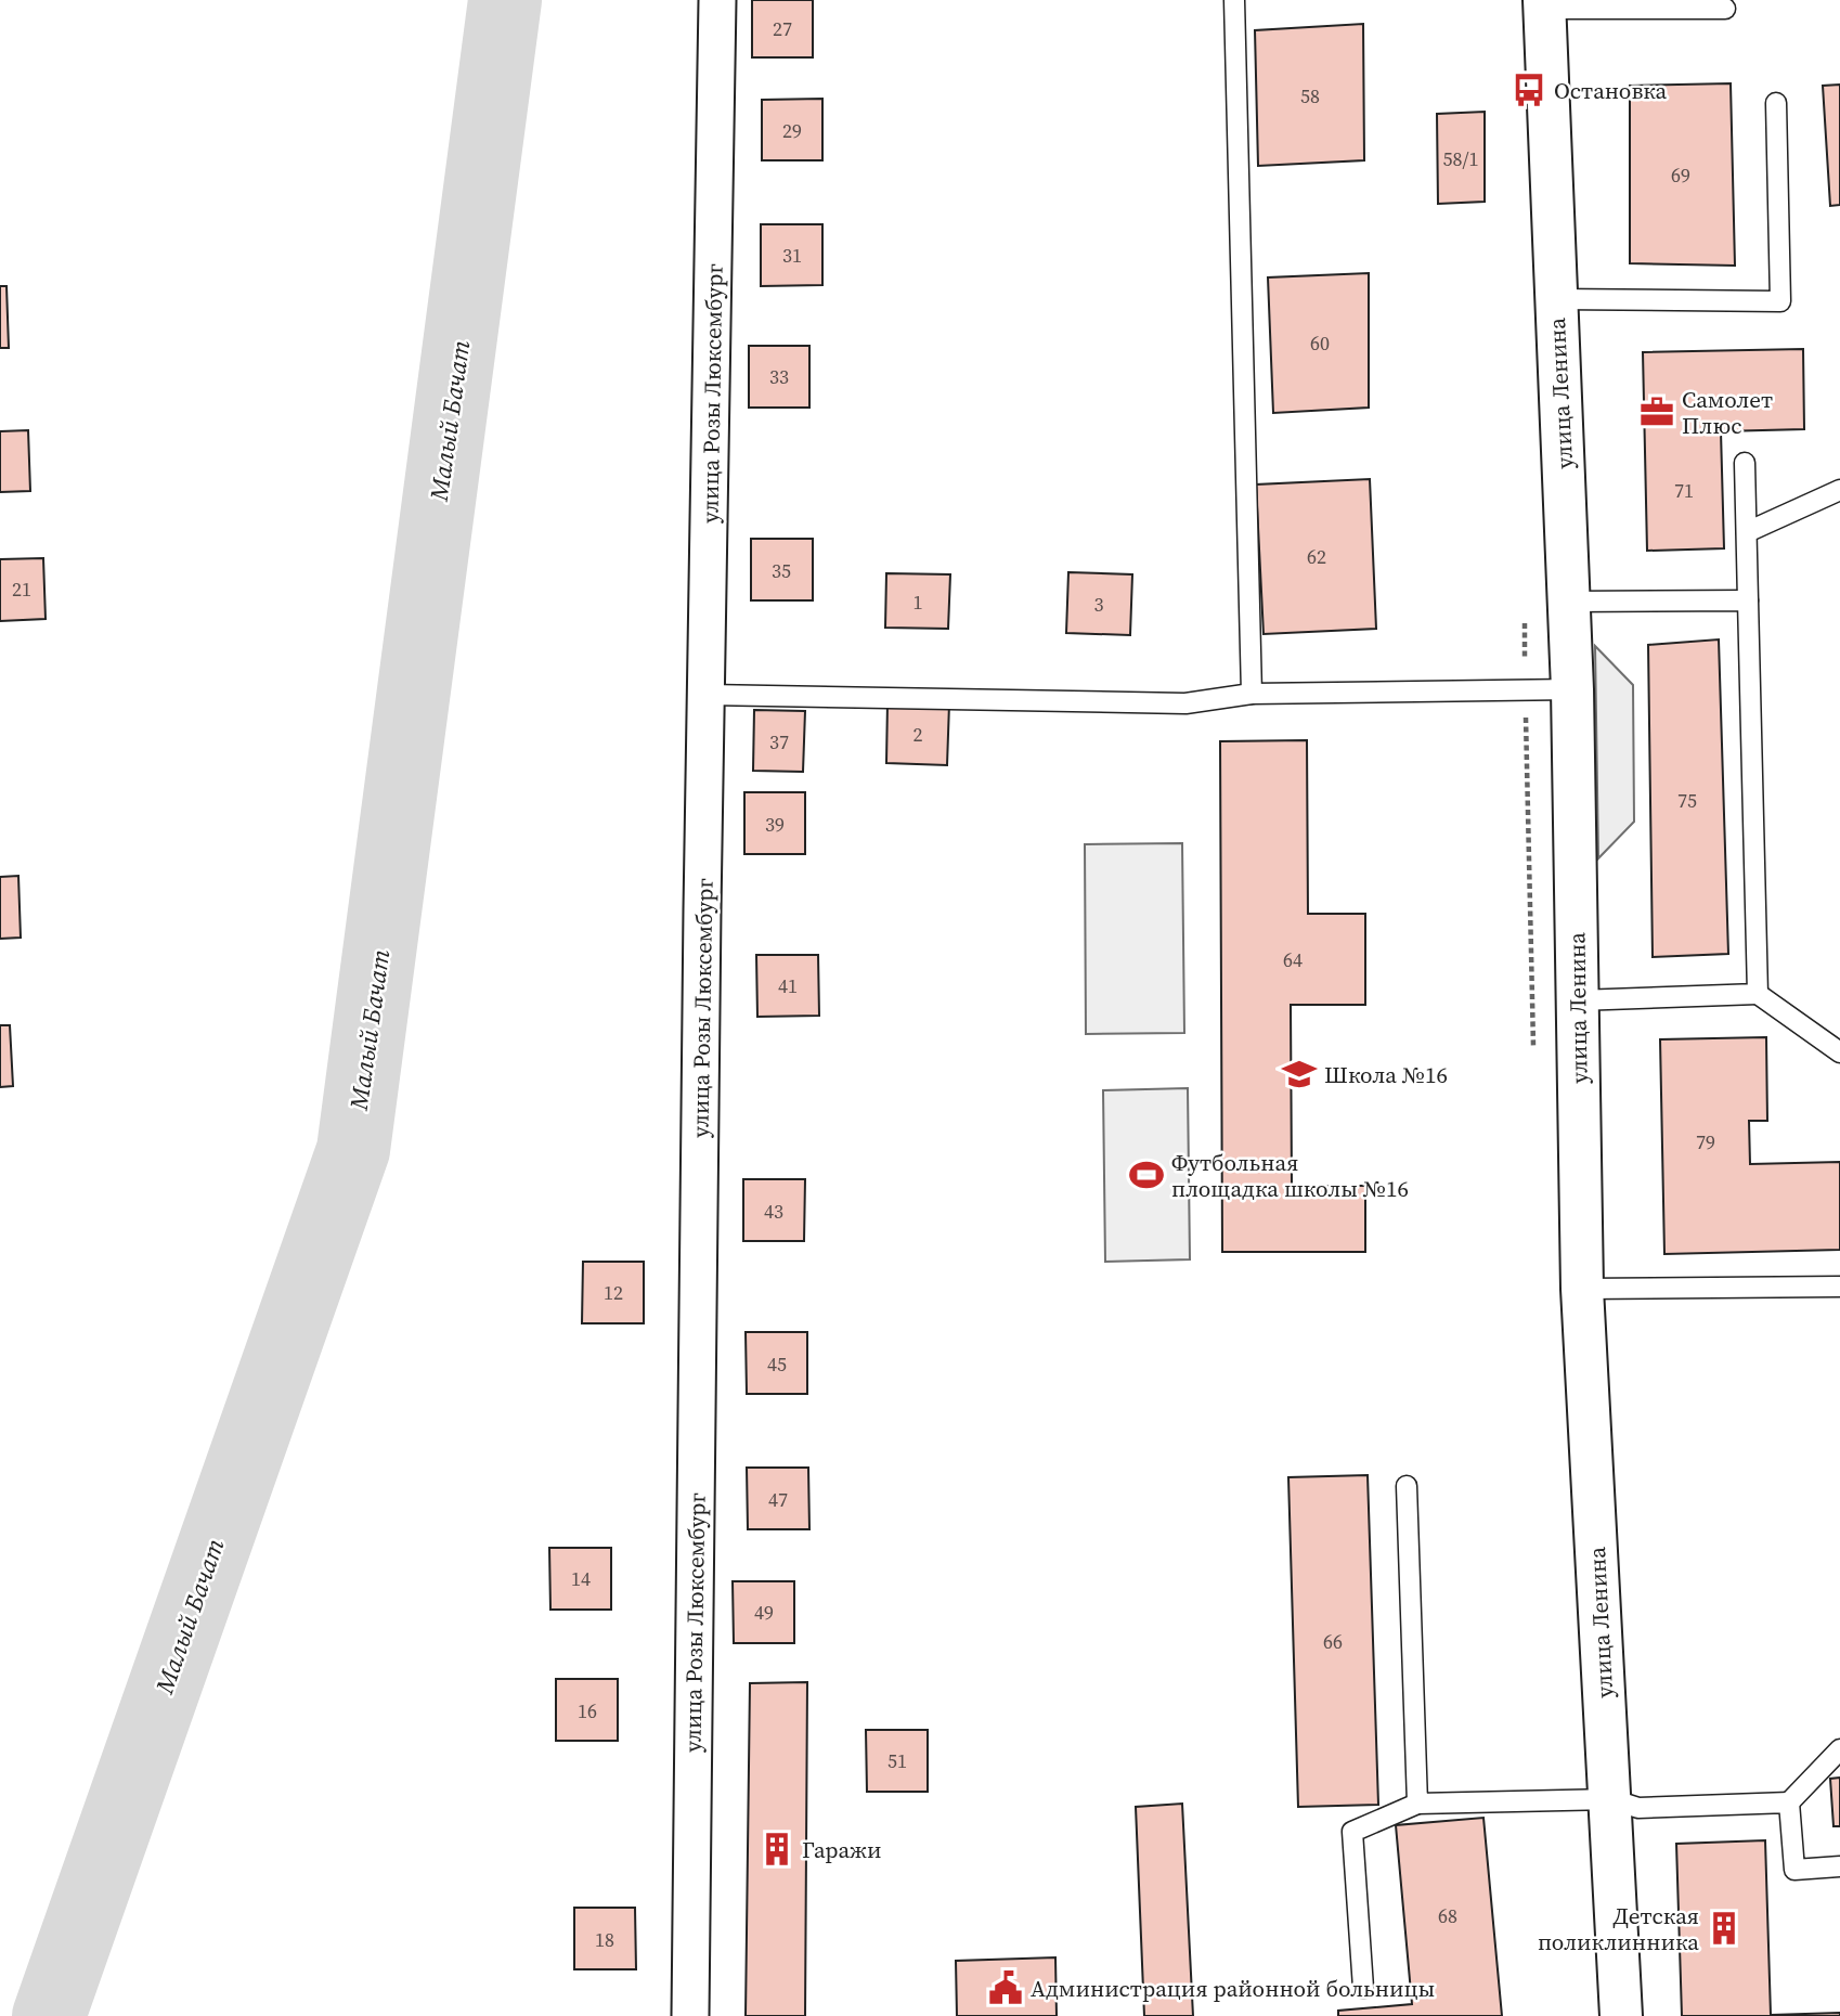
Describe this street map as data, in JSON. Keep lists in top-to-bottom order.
{
  "streets": {
    "street": ["улица Розы Люксембург", "улица Ленина"]
  },
  "water": ["Малый Бачат"],
  "places": {
    "bus stop": ["Остановка"],
    "office": ["Самолет Плюс"],
    "school or university": ["Школа №16"],
    "sports": ["Футбольная площадка школы №16"],
    "building": ["Гаражи", "Детская поликлинника"],
    "public building": ["Администрация районной больницы"]
  },
  "house_numbers": [
    "27",
    "58",
    "29",
    "58/1",
    "69",
    "31",
    "60",
    "33",
    "71",
    "62",
    "35",
    "21",
    "1",
    "3",
    "2",
    "37",
    "75",
    "39",
    "64",
    "41",
    "79",
    "43",
    "12",
    "45",
    "47",
    "14",
    "49",
    "66",
    "16",
    "51",
    "68",
    "18"
  ]
}
